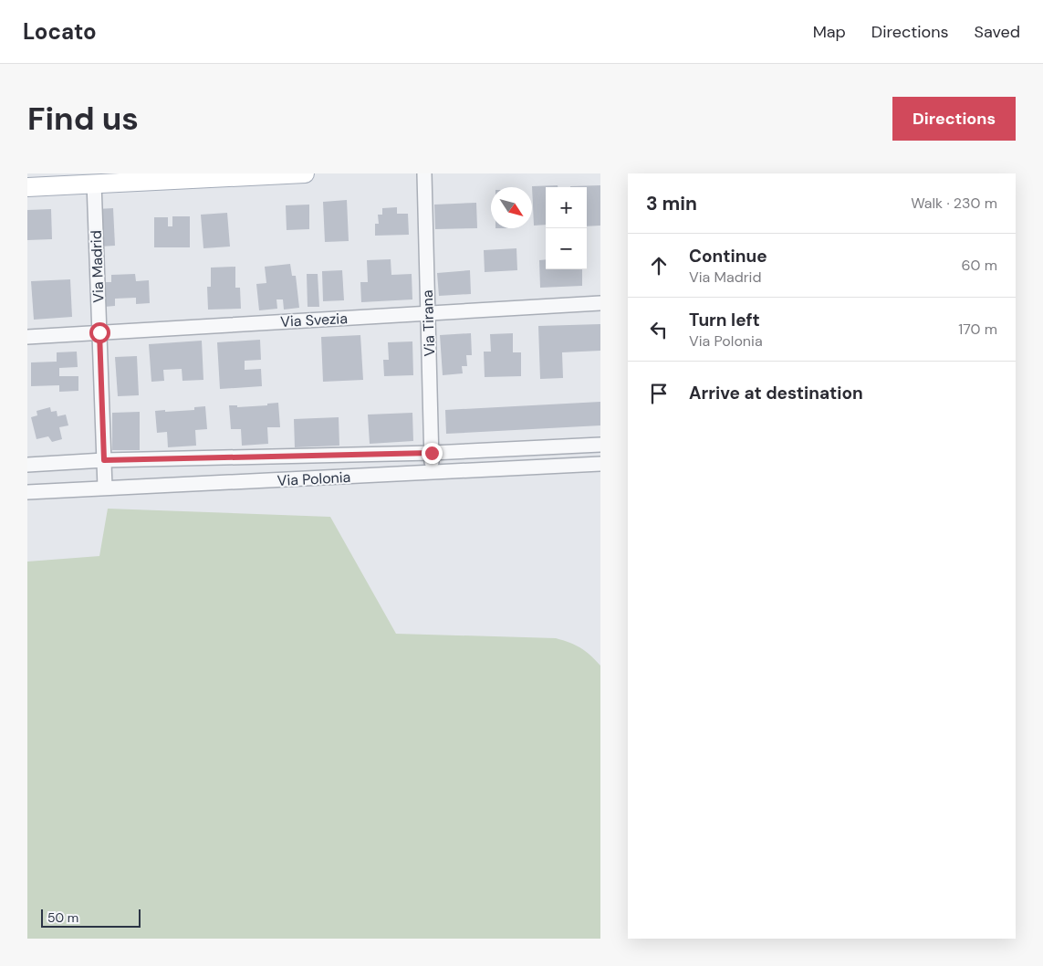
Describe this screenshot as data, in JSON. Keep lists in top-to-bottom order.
{
  "streets": {
    "street": [
      "Via Madrid",
      "Via Svezia",
      "Via Tirana",
      "Via Polonia"
    ]
  },
  "crossings": [
    ["Via Madrid", "Via Svezia"],
    ["Via Madrid", "Via Polonia"],
    ["Via Svezia", "Via Tirana"],
    ["Via Tirana", "Via Polonia"]
  ],
  "scale_bar": "50 m",
  "north": "bottom right",
  "page": {
    "header": "Locato",
    "nav": ["Map", "Directions", "Saved"],
    "buttons": "Directions",
    "title": "Find us",
    "heading": ["3 min", "Walk · 230 m"],
    "map_buttons": ["+", "−"],
    "list": [
      ["Continue", "Via Madrid", "60 m"],
      ["Turn left", "Via Polonia", "170 m"],
      "Arrive at destination"
    ],
    "scale": "50 m"
  }
}
